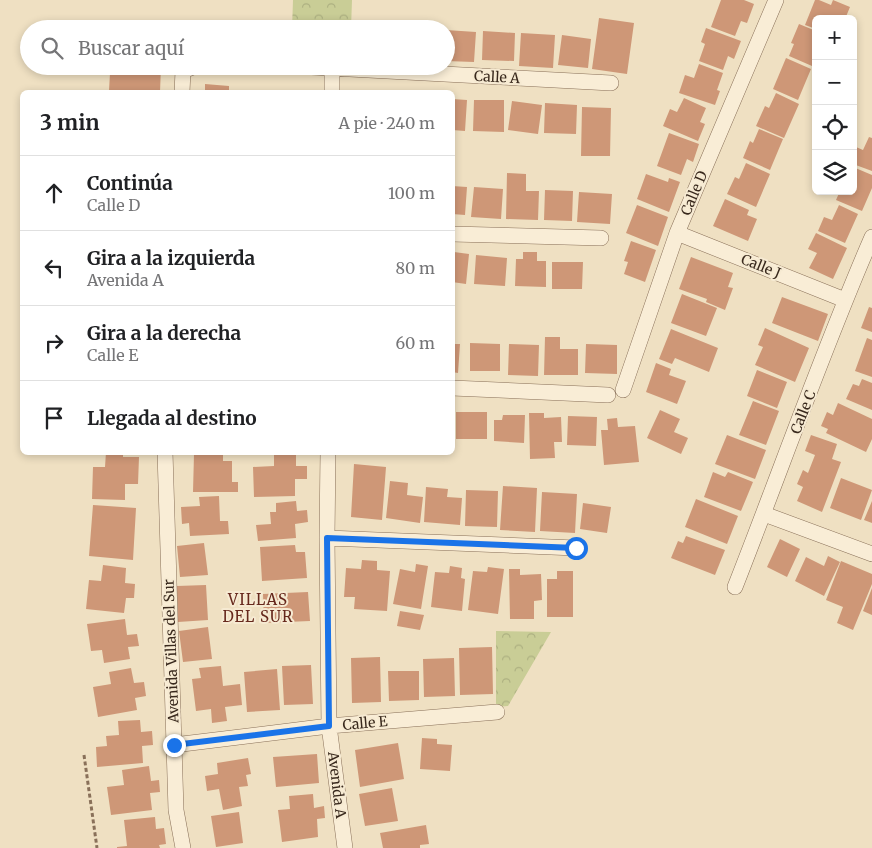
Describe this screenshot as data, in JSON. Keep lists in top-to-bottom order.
{
  "streets": {
    "street": [
      "Calle A",
      "Calle D",
      "Calle J",
      "Calle C",
      "Avenida Villas del Sur",
      "Calle E",
      "Avenida A"
    ]
  },
  "crossings": [
    ["Calle D", "Calle J"],
    ["Calle J", "Calle C"],
    ["Avenida Villas del Sur", "Calle E"],
    ["Calle E", "Avenida A"]
  ],
  "districts": ["VILLAS DEL SUR"],
  "page": {
    "map_buttons": ["+", "−"],
    "search": "Buscar aquí",
    "heading": ["3 min", "A pie · 240 m"],
    "list": [
      ["Continúa", "Calle D", "100 m"],
      ["Gira a la izquierda", "Avenida A", "80 m"],
      ["Gira a la derecha", "Calle E", "60 m"],
      "Llegada al destino"
    ]
  }
}
